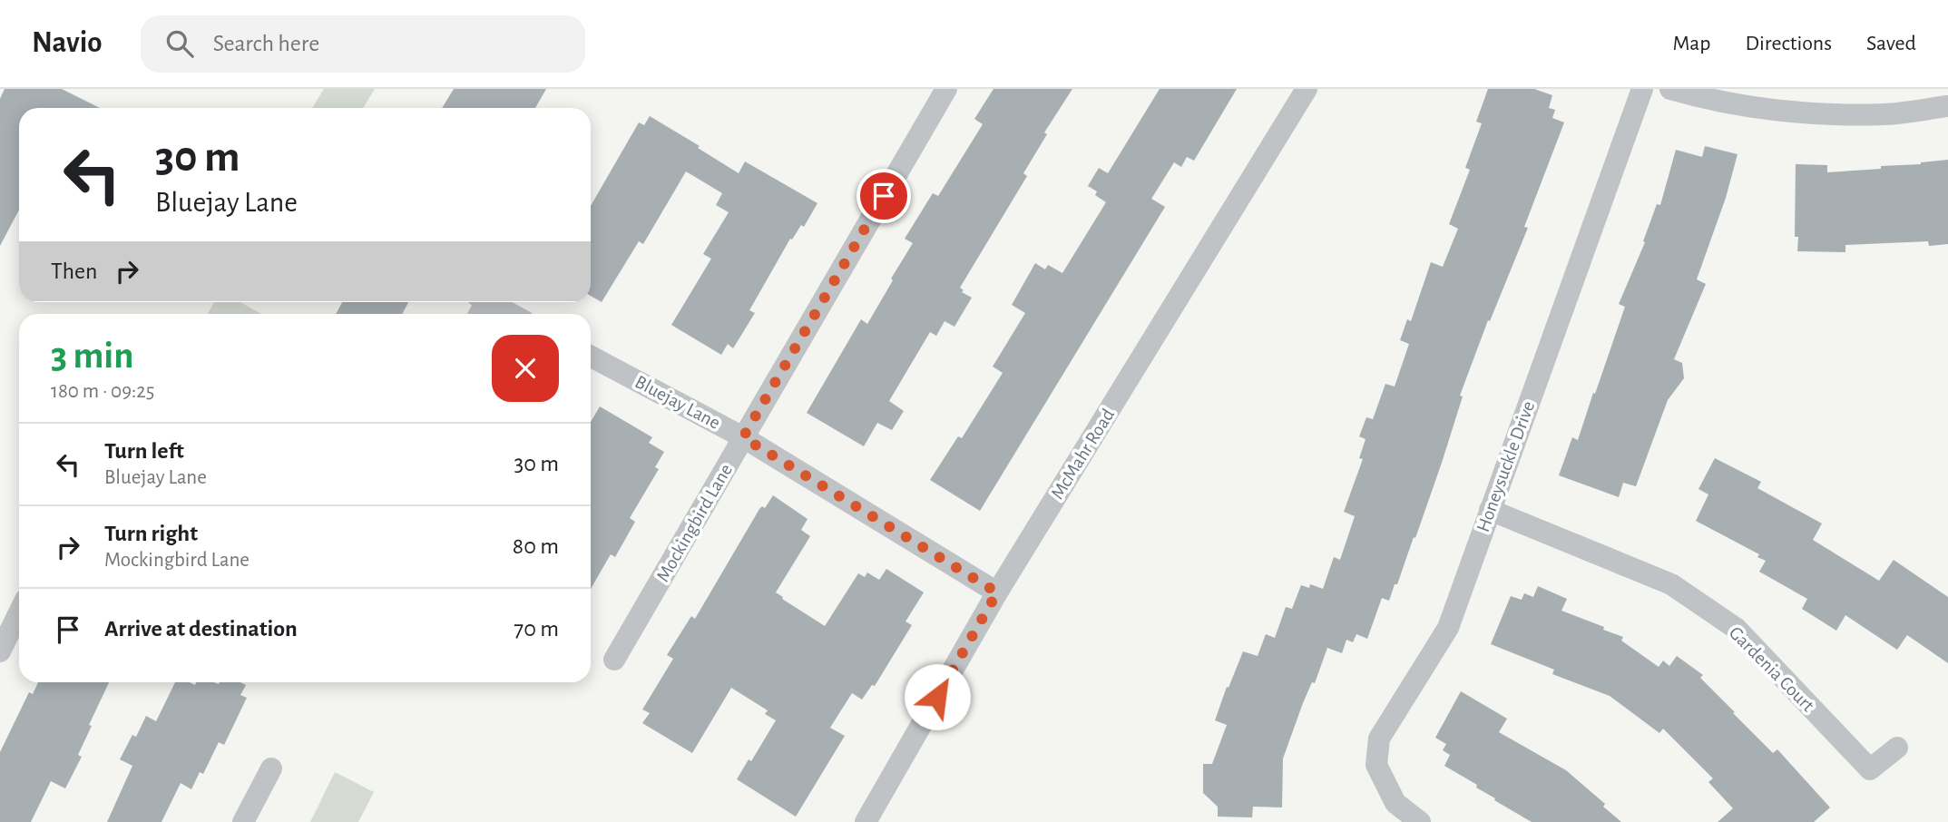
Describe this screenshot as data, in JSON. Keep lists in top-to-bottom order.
{
  "streets": {
    "street": [
      "Bluejay Lane",
      "McMahr Road",
      "Honeysuckle Drive",
      "Mockingbird Lane",
      "Gardenia Court"
    ]
  },
  "crossings": [
    ["Bluejay Lane", "McMahr Road"],
    ["Bluejay Lane", "Mockingbird Lane"],
    ["Honeysuckle Drive", "Gardenia Court"]
  ],
  "page": {
    "header": "Navio",
    "search": "Search here",
    "nav": ["Map", "Directions", "Saved"],
    "turn": ["30 m", "Bluejay Lane"],
    "then": "Then",
    "heading": ["3 min", "180 m · 09:25"],
    "list": [
      {
        "name": "Turn left",
        "note": "Bluejay Lane",
        "value": "30 m"
      },
      {
        "name": "Turn right",
        "note": "Mockingbird Lane",
        "value": "80 m"
      },
      {
        "name": "Arrive at destination",
        "value": "70 m"
      }
    ]
  }
}
